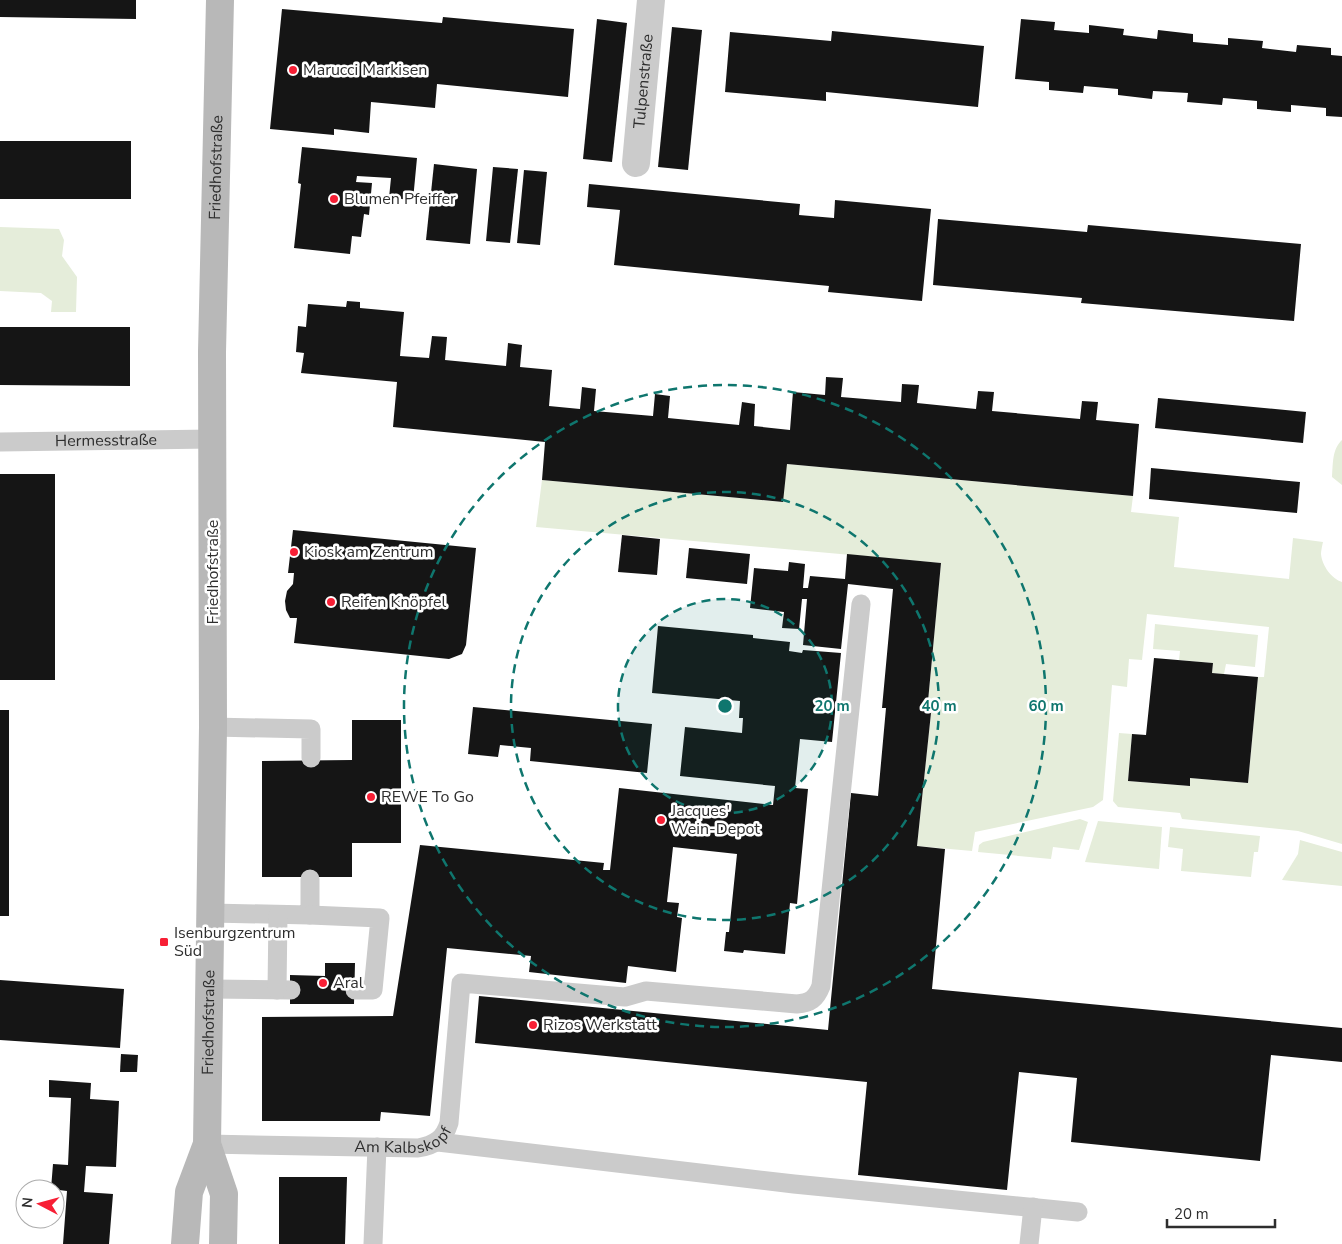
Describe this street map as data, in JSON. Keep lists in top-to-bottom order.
{
  "streets": {
    "main road": ["Friedhofstraße"],
    "street": ["Tulpenstraße"],
    "lane": ["Hermesstraße", "Am Kalbskopf"]
  },
  "crossings": [
    ["Friedhofstraße", "Hermesstraße"],
    ["Friedhofstraße", "Am Kalbskopf"]
  ],
  "places": {
    "other": [
      "Marucci Markisen",
      "Blumen Pfeiffer",
      "Kiosk am Zentrum",
      "Reifen Knöpfel",
      "REWE To Go",
      "Jacques' Wein-Depot",
      "Aral",
      "Rizos Werkstatt"
    ],
    "transit": ["Isenburgzentrum Süd"]
  },
  "scale_bar": "20 m",
  "north": "left",
  "rings": ["20 m", "40 m", "60 m"]
}
